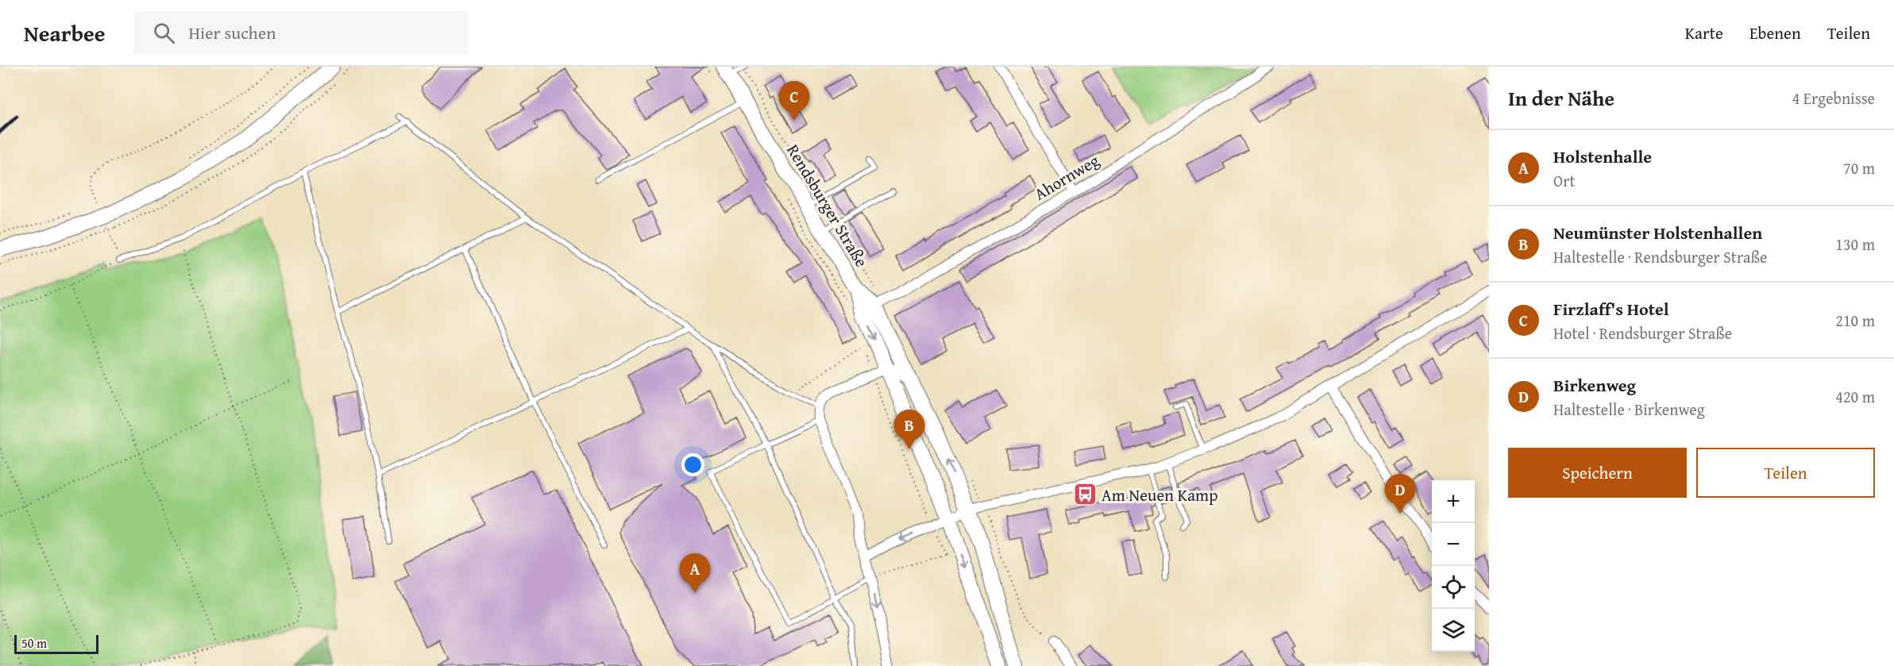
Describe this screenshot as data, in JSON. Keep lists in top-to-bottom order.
{
  "streets": {
    "main road": ["Rendsburger Straße"],
    "street": ["Ahornweg"]
  },
  "crossings": [
    ["Ahornweg", "Rendsburger Straße"]
  ],
  "places": {
    "bus stop": ["Am Neuen Kamp"]
  },
  "scale_bar": "50 m",
  "page": {
    "header": "Nearbee",
    "search": "Hier suchen",
    "nav": ["Karte", "Ebenen", "Teilen"],
    "heading": ["In der Nähe", "4 Ergebnisse"],
    "pins": [
      "C",
      "B",
      "D",
      "A"
    ],
    "list": [
      {
        "mark": "A",
        "name": "Holstenhalle",
        "note": "Ort",
        "value": "70 m"
      },
      {
        "mark": "B",
        "name": "Neumünster Holstenhallen",
        "note": "Haltestelle · Rendsburger Straße",
        "value": "130 m"
      },
      {
        "mark": "C",
        "name": "Firzlaff's Hotel",
        "note": "Hotel · Rendsburger Straße",
        "value": "210 m"
      },
      {
        "mark": "D",
        "name": "Birkenweg",
        "note": "Haltestelle · Birkenweg",
        "value": "420 m"
      }
    ],
    "buttons": ["Speichern", "Teilen"],
    "map_buttons": ["+", "−"],
    "scale": "50 m"
  }
}
